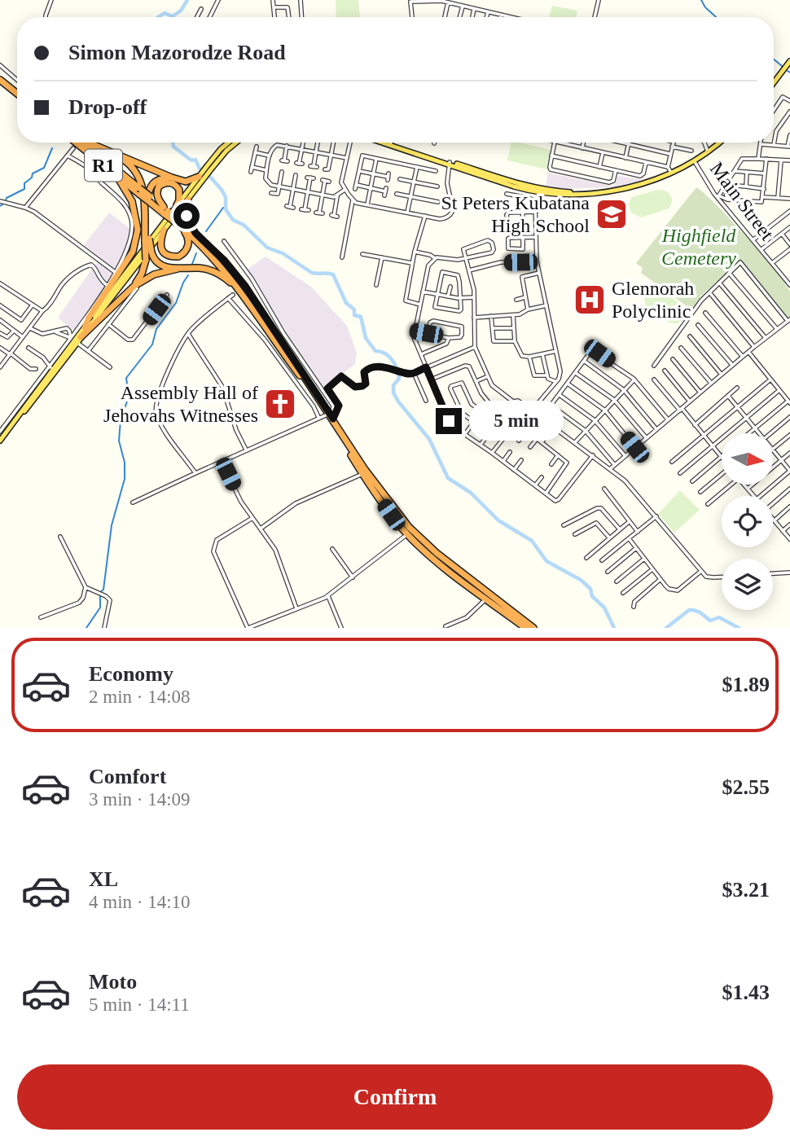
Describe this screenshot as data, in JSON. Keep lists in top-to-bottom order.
{
  "streets": {
    "highway": ["R1"],
    "street": ["Main Street"]
  },
  "parks": ["Highfield Cemetery"],
  "places": {
    "school or university": ["St Peters Kubatana High School"],
    "hospital": ["Glennorah Polyclinic"],
    "church": ["Assembly Hall of Jehovahs Witnesses"]
  },
  "north": "right",
  "page": {
    "banner": ["Simon Mazorodze Road", "Drop-off"],
    "bubble": "5 min",
    "list": [
      {
        "name": "Economy",
        "note": "2 min · 14:08",
        "value": "$1.89"
      },
      {
        "name": "Comfort",
        "note": "3 min · 14:09",
        "value": "$2.55"
      },
      {
        "name": "XL",
        "note": "4 min · 14:10",
        "value": "$3.21"
      },
      {
        "name": "Moto",
        "note": "5 min · 14:11",
        "value": "$1.43"
      }
    ],
    "buttons": "Confirm"
  }
}
